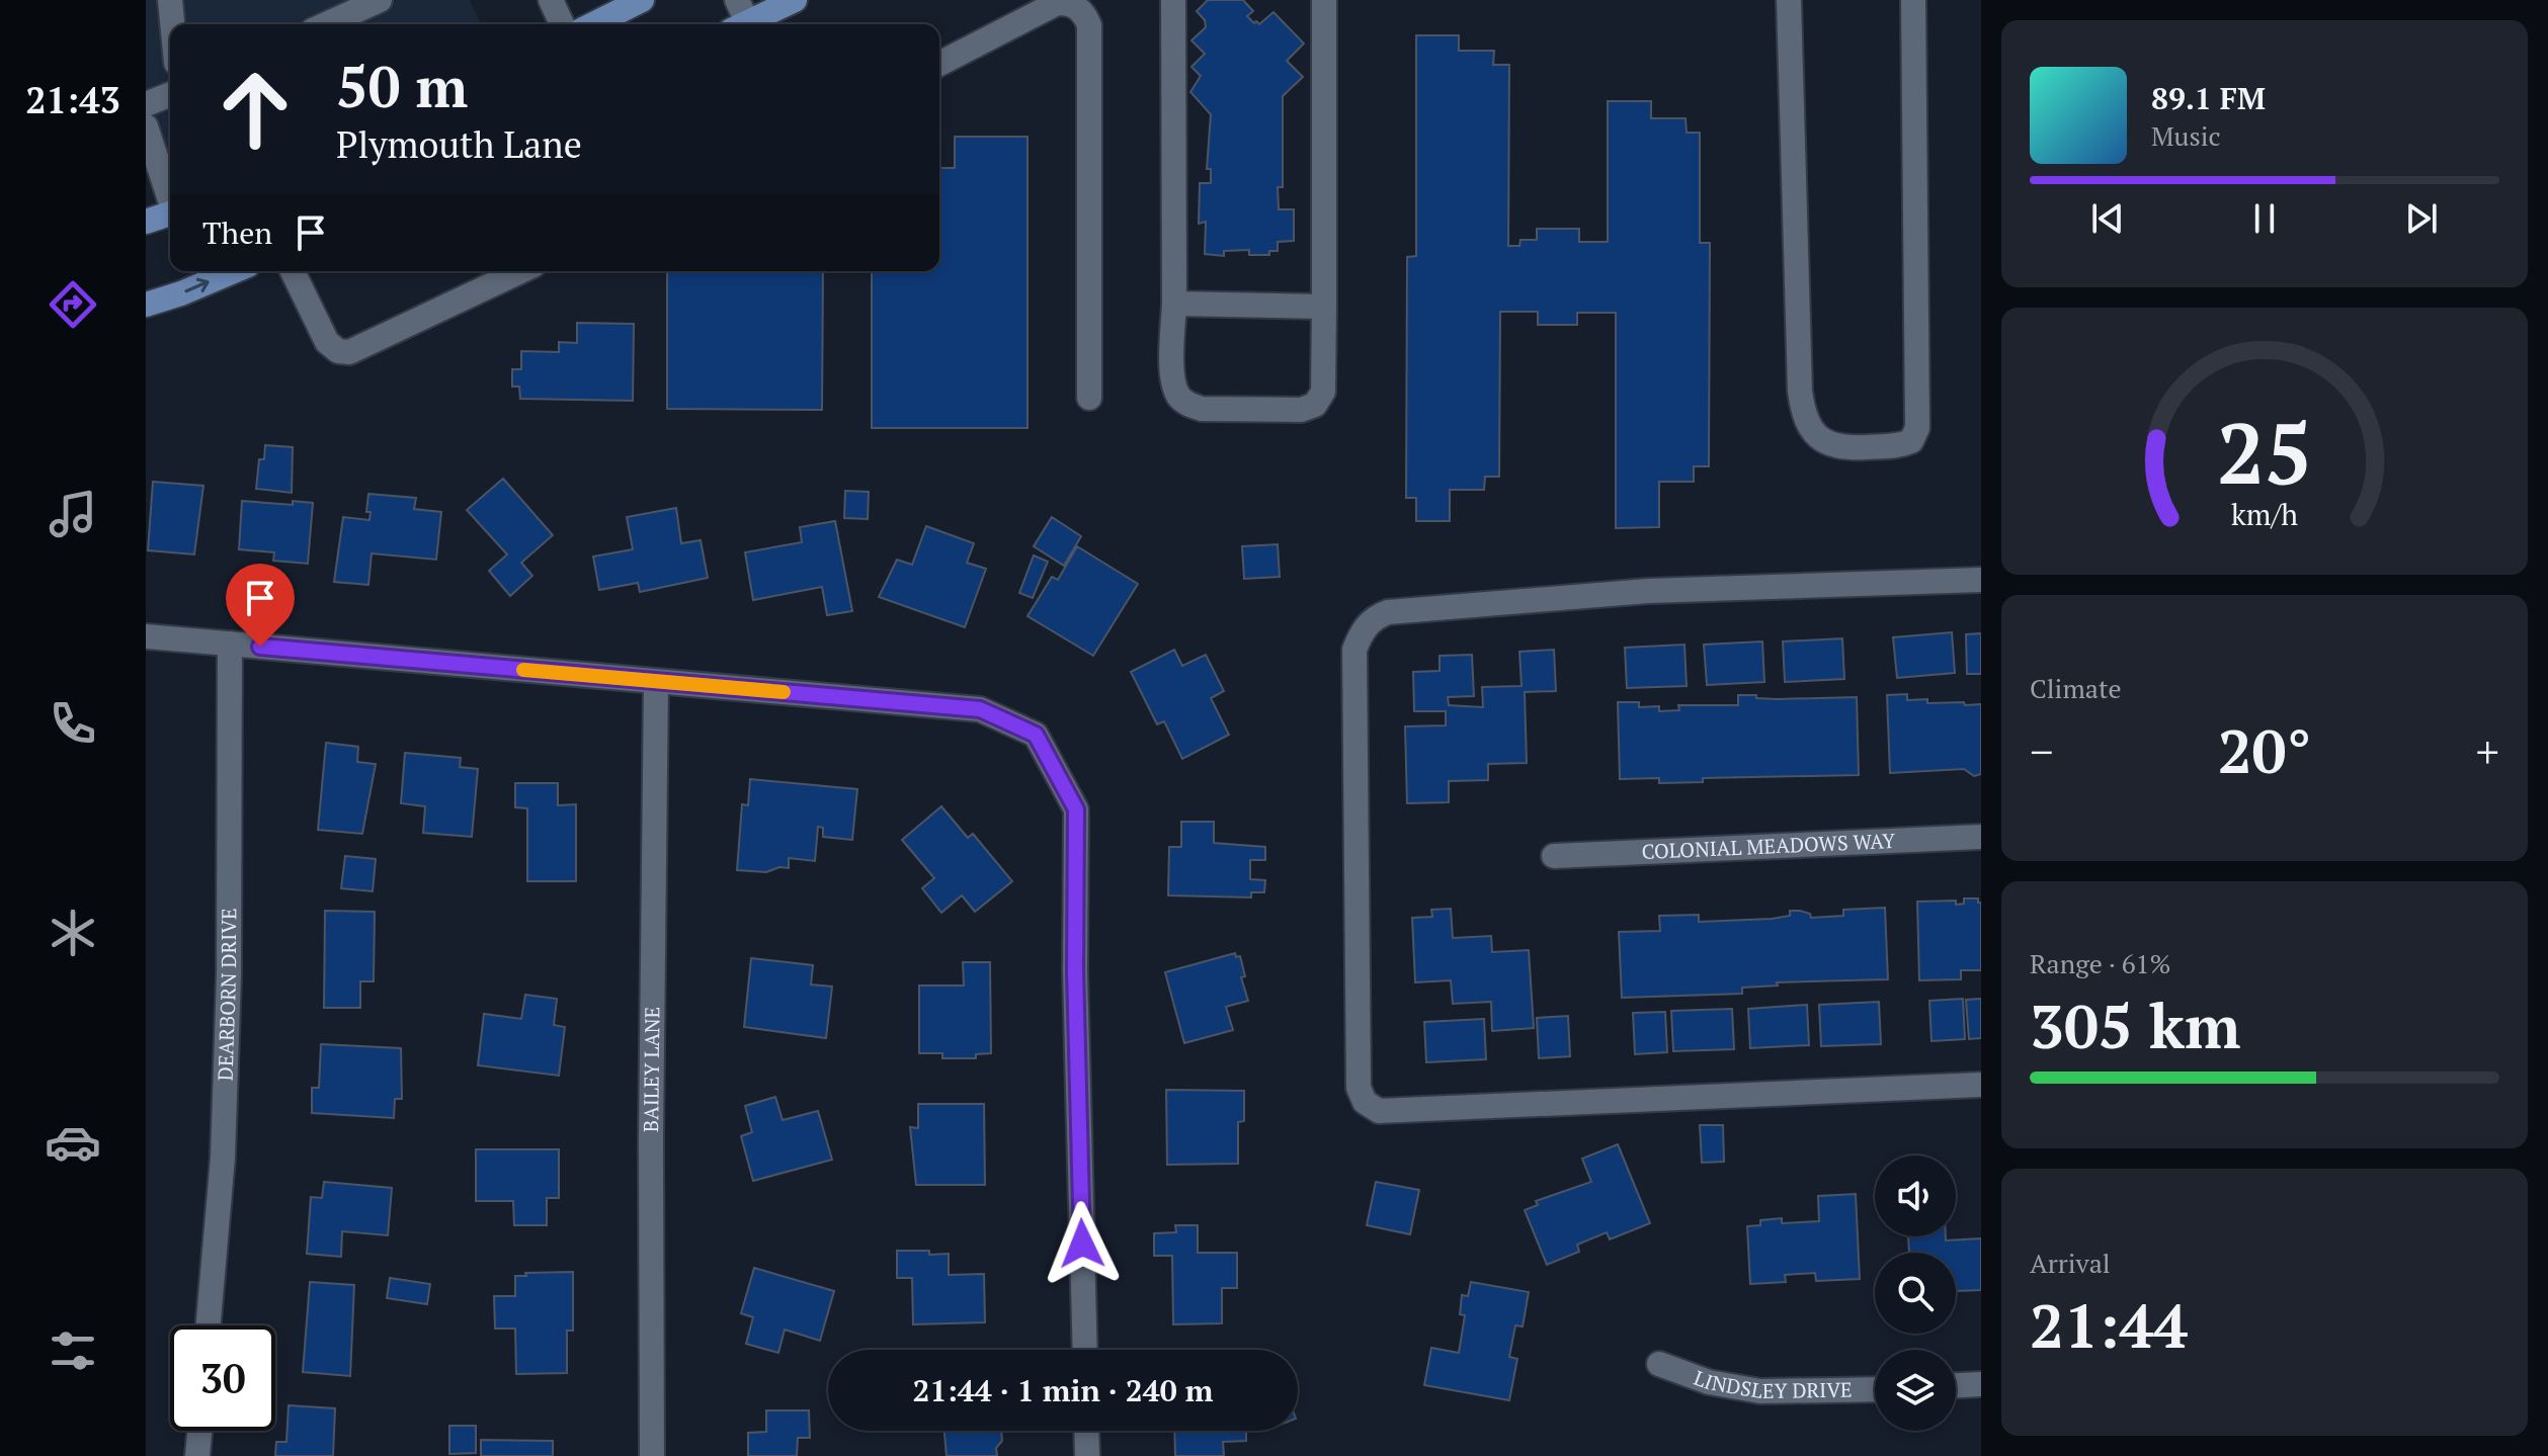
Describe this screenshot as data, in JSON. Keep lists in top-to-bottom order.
{
  "streets": {
    "street": [
      "COLONIAL MEADOWS WAY",
      "DEARBORN DRIVE",
      "BAILEY LANE",
      "LINDSLEY DRIVE"
    ]
  },
  "page": {
    "tabs": "21:43",
    "turn": ["50 m", "Plymouth Lane"],
    "song": ["89.1 FM", "Music"],
    "then": "Then",
    "tile": [
      "Climate",
      ["Range · 61%", "305 km"],
      ["Arrival", "21:44"]
    ],
    "heat": ["−", "20°", "+"],
    "limit": "30",
    "trip": "21:44 · 1 min · 240 m",
    "gauge": ["25", "km/h"]
  }
}
